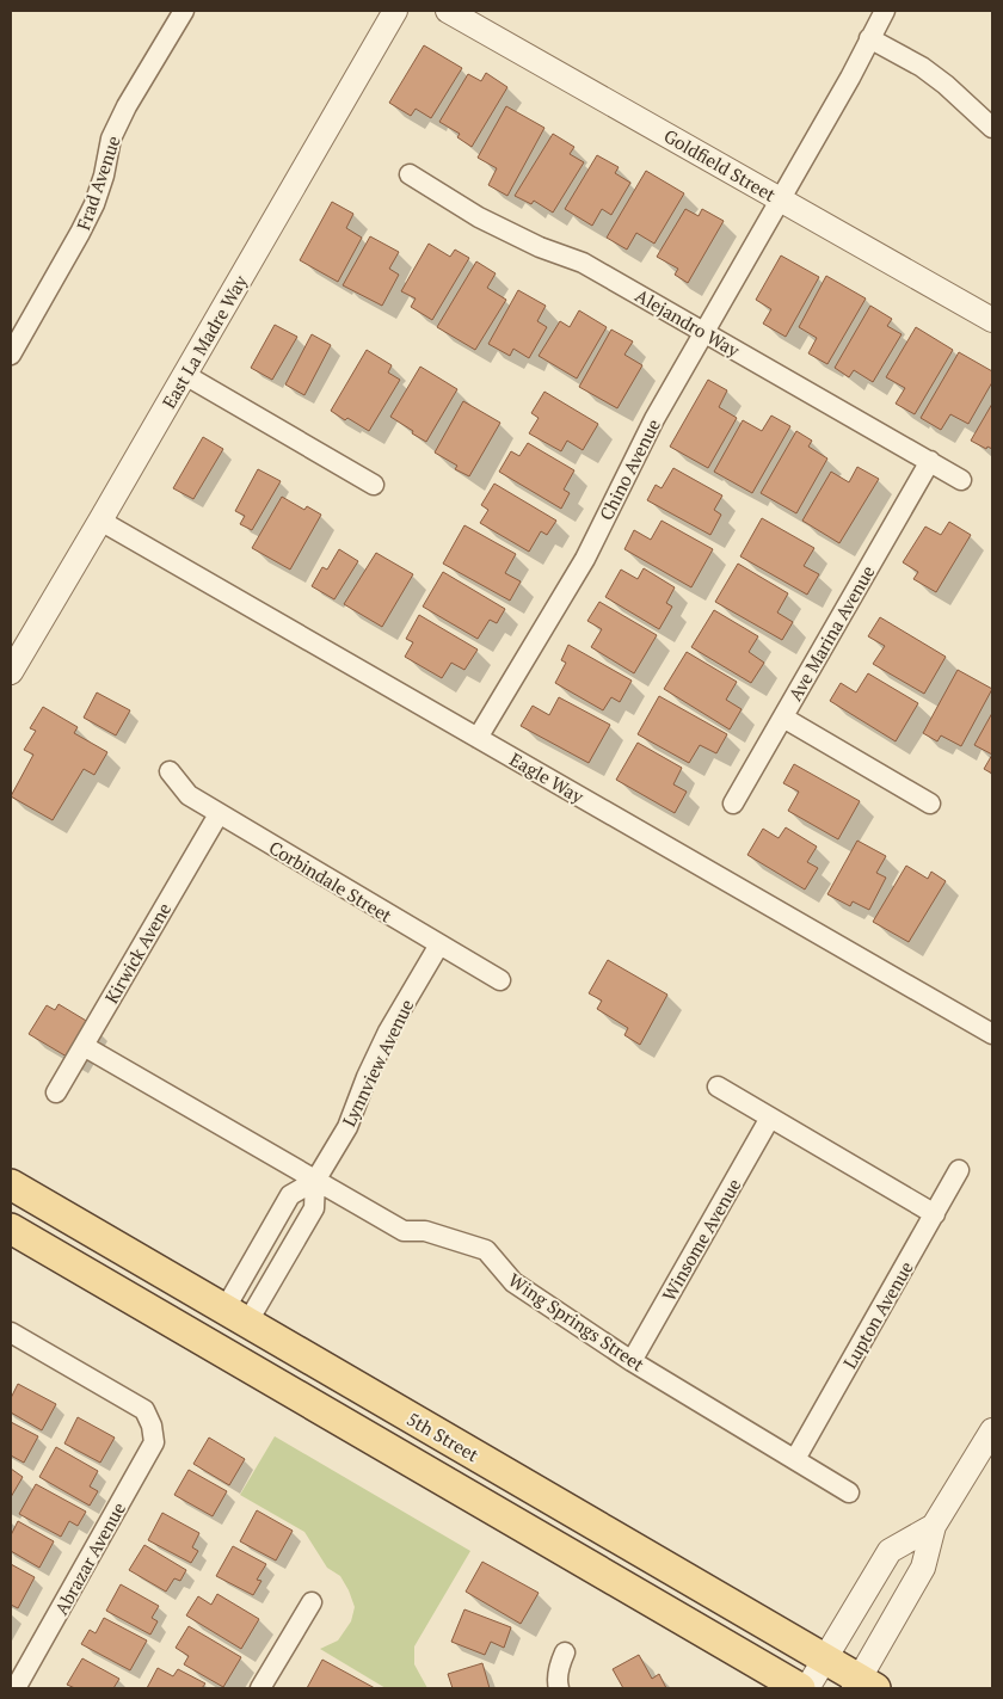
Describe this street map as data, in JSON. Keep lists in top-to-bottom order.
{
  "streets": {
    "main road": ["5th Street"],
    "street": [
      "Goldfield Street",
      "Frad Avenue",
      "Alejandro Way",
      "East La Madre Way",
      "Chino Avenue",
      "Ave Marina Avenue",
      "Eagle Way",
      "Corbindale Street",
      "Kirwick Avene",
      "Lynnview Avenue",
      "Winsome Avenue",
      "Lupton Avenue",
      "Wing Springs Street",
      "Abrazar Avenue"
    ]
  },
  "crossings": [
    ["Goldfield Street", "Chino Avenue"],
    ["Alejandro Way", "Chino Avenue"],
    ["Alejandro Way", "Ave Marina Avenue"],
    ["East La Madre Way", "Eagle Way"],
    ["Chino Avenue", "Eagle Way"],
    ["Corbindale Street", "Kirwick Avene"],
    ["Corbindale Street", "Lynnview Avenue"],
    ["Kirwick Avene", "Wing Springs Street"],
    ["Lynnview Avenue", "Wing Springs Street"],
    ["Lynnview Avenue", "5th Street"],
    ["Winsome Avenue", "Wing Springs Street"],
    ["Lupton Avenue", "Wing Springs Street"]
  ]
}
